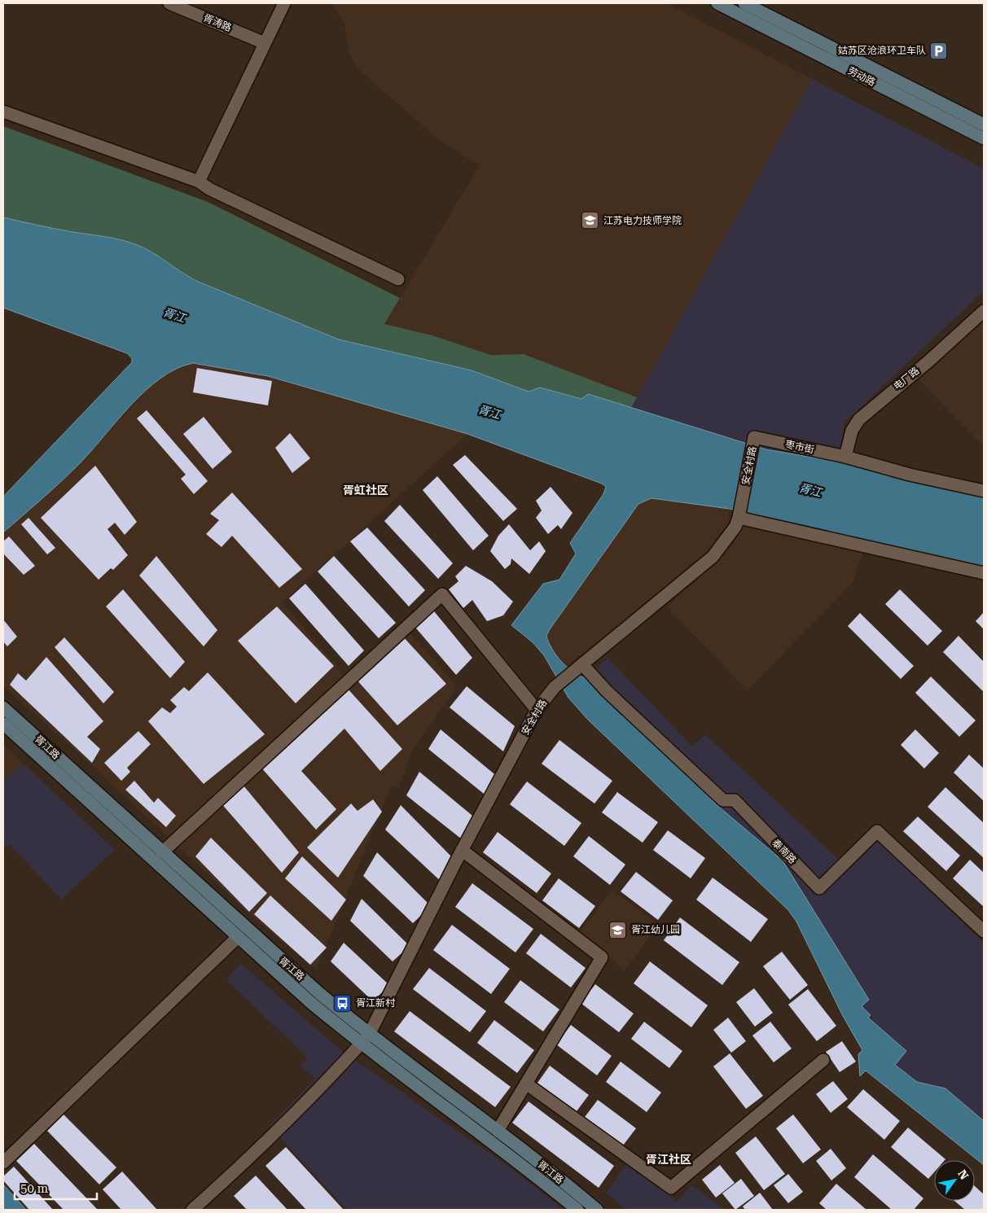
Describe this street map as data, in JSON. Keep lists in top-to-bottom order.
{
  "streets": {
    "main road": ["劳动路", "胥江路"],
    "street": [
      "胥涛路",
      "电厂路",
      "枣市街",
      "安全村路",
      "泰南路"
    ]
  },
  "crossings": [
    ["电厂路", "枣市街"],
    ["枣市街", "安全村路"],
    ["安全村路", "胥江路"],
    ["安全村路", "泰南路"]
  ],
  "districts": ["胥虹社区", "胥江社区"],
  "water": ["胥江"],
  "places": {
    "parking": ["姑苏区沧浪环卫车队"],
    "school or university": ["江苏电力技师学院", "胥江幼儿园"],
    "bus stop": ["胥江新村"]
  },
  "scale_bar": "50 m",
  "north": "top right"
}
